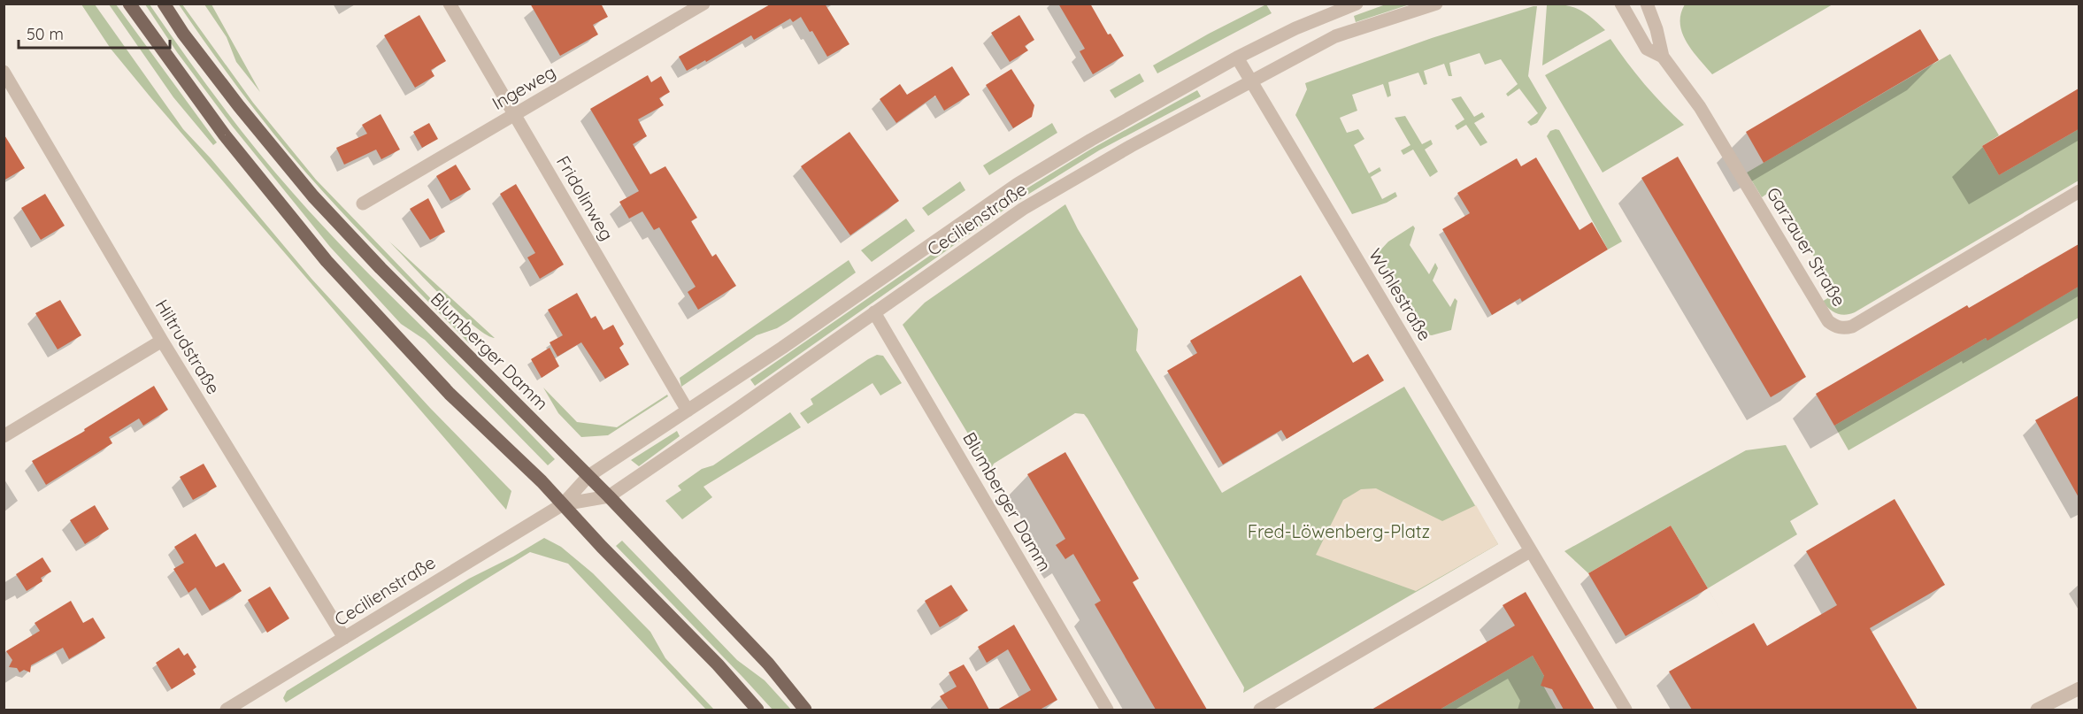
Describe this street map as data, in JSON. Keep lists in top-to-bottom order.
{
  "streets": {
    "main road": ["Blumberger Damm"],
    "street": [
      "Ingeweg",
      "Fridolinweg",
      "Cecilienstraße",
      "Garzauer Straße",
      "Wuhlestraße",
      "Hiltrudstraße"
    ]
  },
  "crossings": [
    ["Ingeweg", "Fridolinweg"],
    ["Fridolinweg", "Cecilienstraße"],
    ["Cecilienstraße", "Wuhlestraße"],
    ["Cecilienstraße", "Hiltrudstraße"],
    ["Cecilienstraße", "Blumberger Damm"]
  ],
  "parks": ["Fred-Löwenberg-Platz"],
  "scale_bar": "50 m"
}
